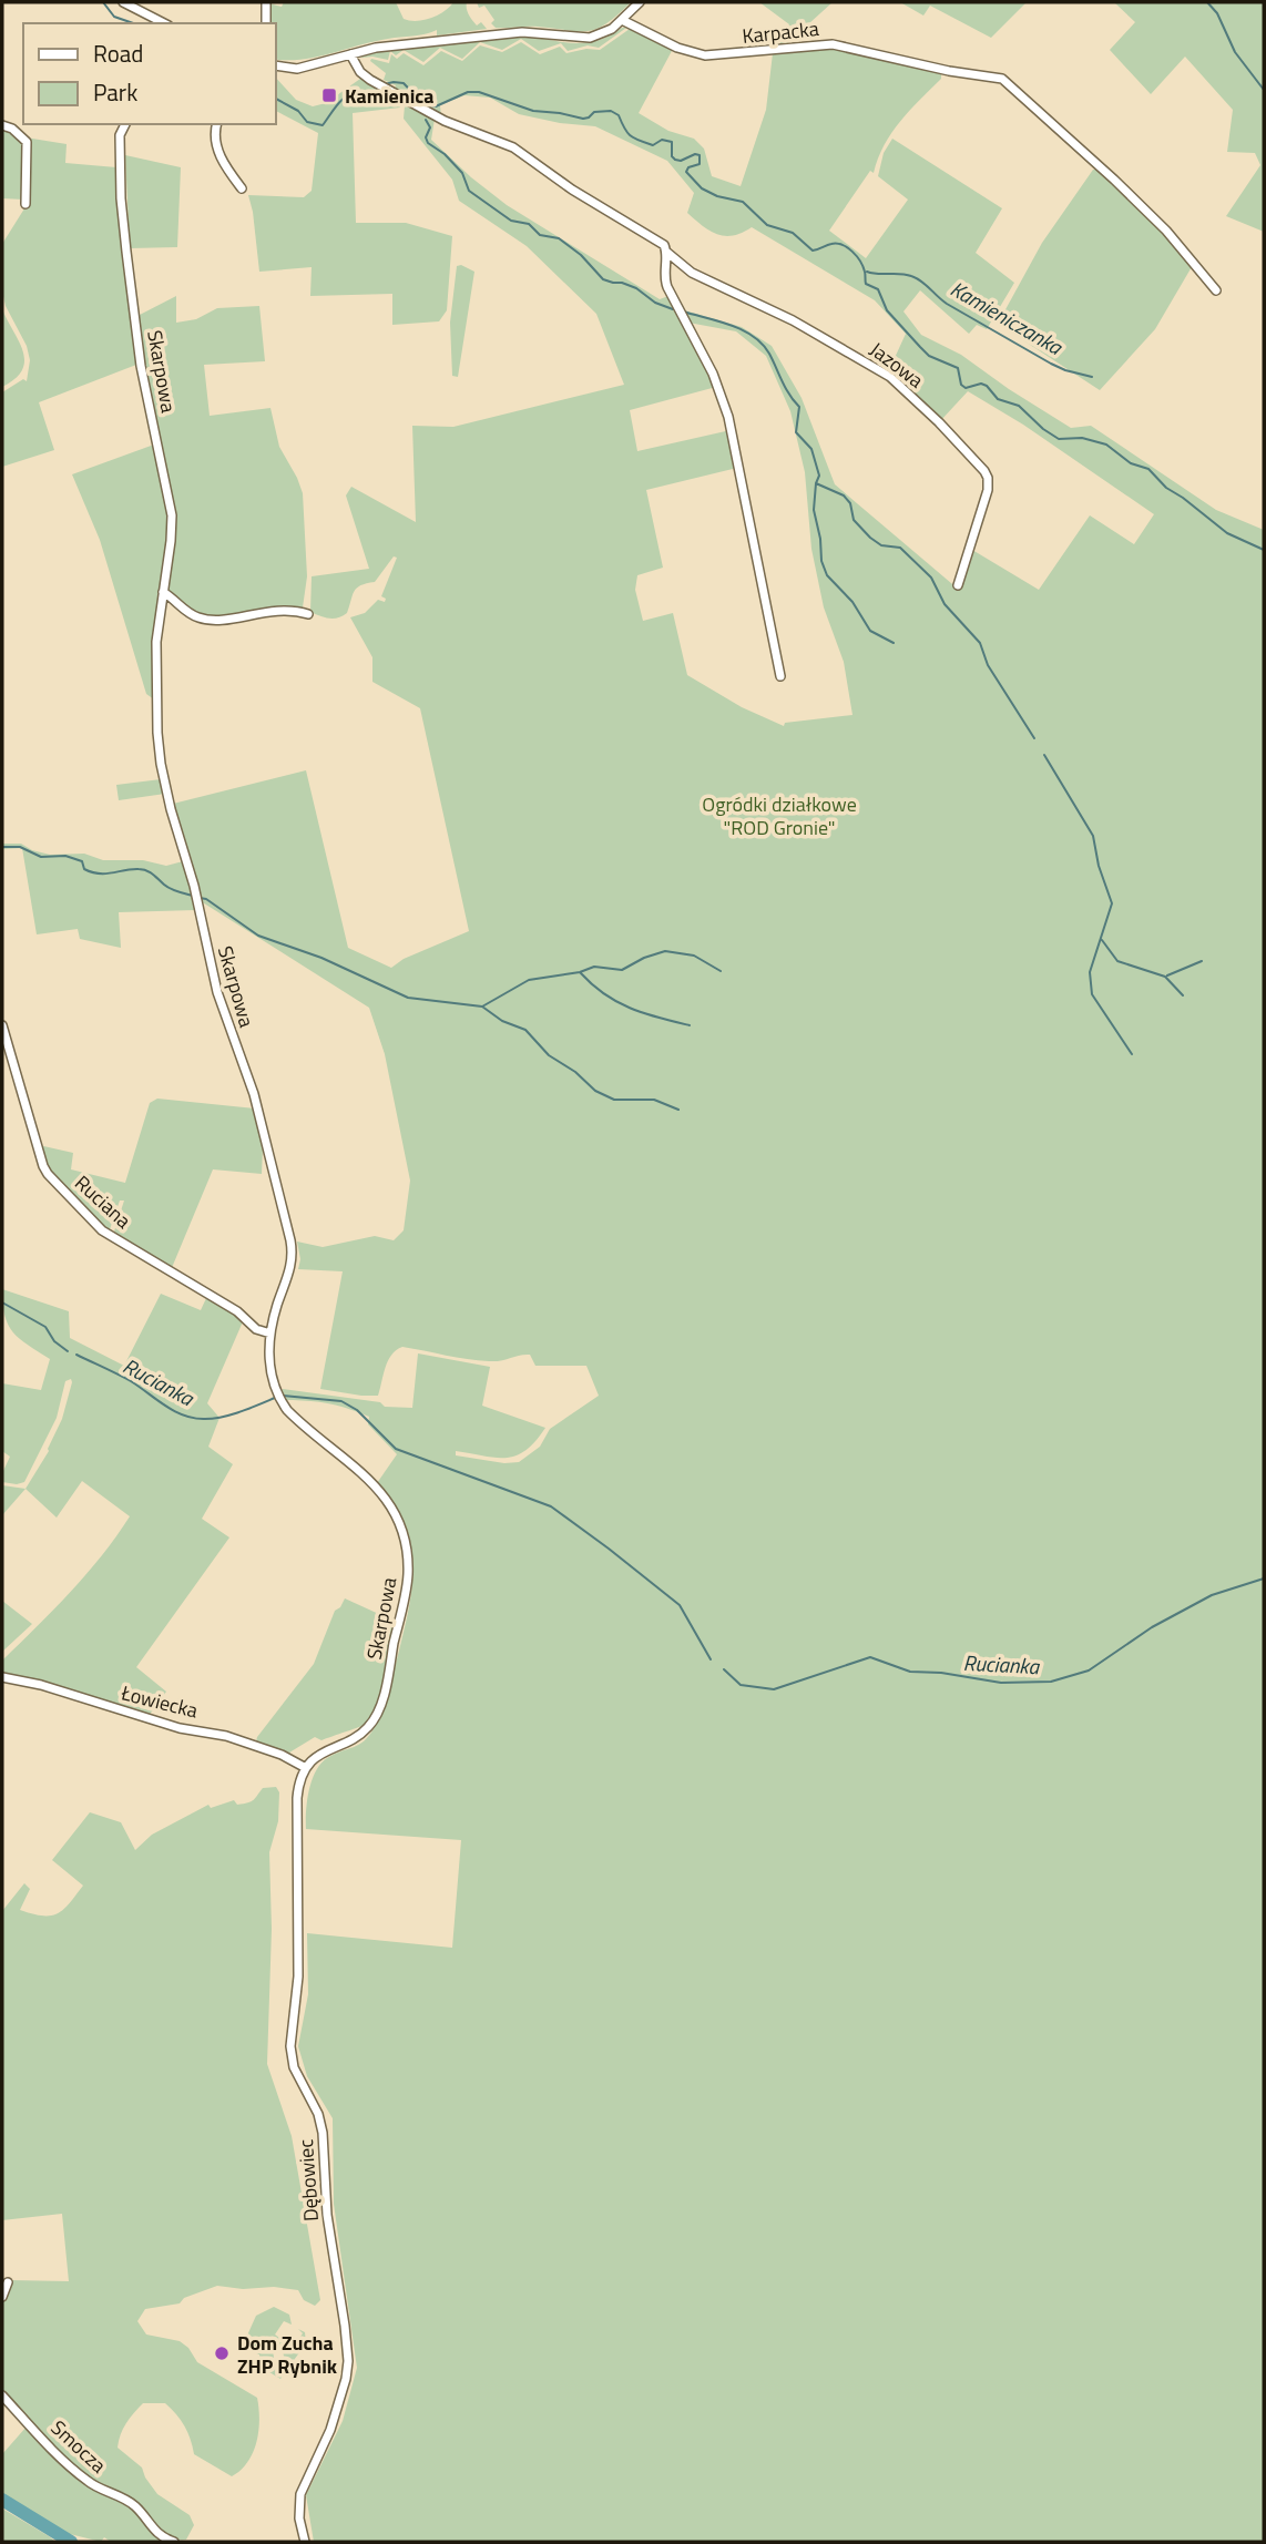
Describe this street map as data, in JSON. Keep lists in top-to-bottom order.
{
  "streets": {
    "street": [
      "Karpacka",
      "Jazowa",
      "Skarpowa",
      "Ruciana",
      "Łowiecka",
      "Dębowiec",
      "Smocza"
    ]
  },
  "crossings": [
    ["Skarpowa", "Ruciana"],
    ["Skarpowa", "Łowiecka"],
    ["Skarpowa", "Dębowiec"],
    ["Łowiecka", "Dębowiec"]
  ],
  "water": ["Kamieniczanka", "Rucianka"],
  "parks": ["Ogródki działkowe \"ROD Gronie\""],
  "places": {
    "transit": ["Kamienica"],
    "other": ["Dom Zucha ZHP Rybnik"]
  },
  "legend": ["Road", "Park"]
}
